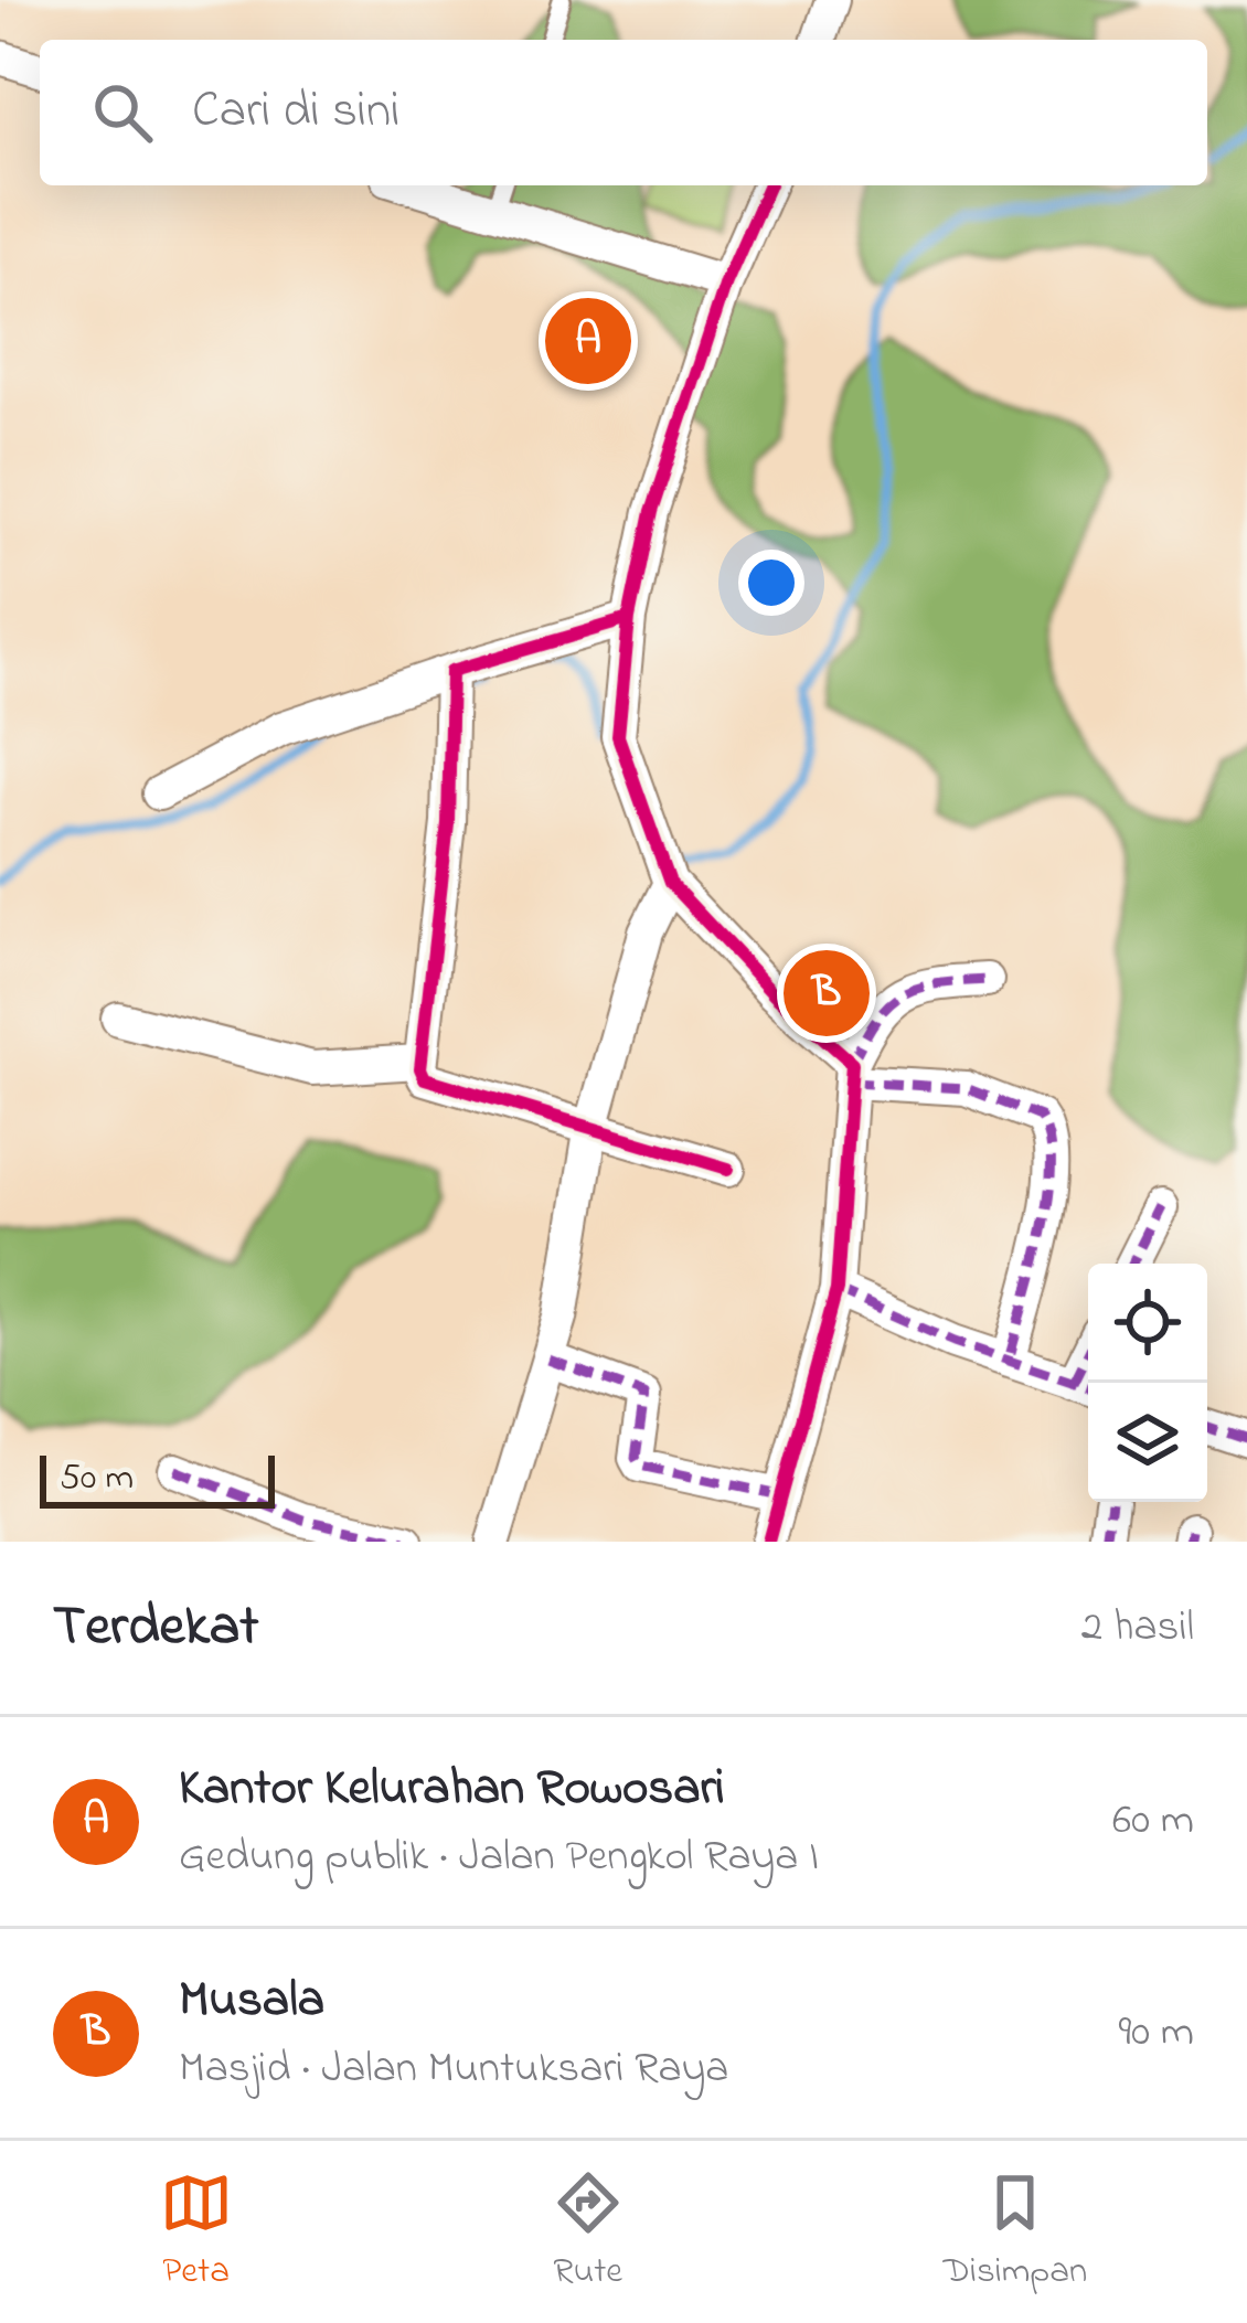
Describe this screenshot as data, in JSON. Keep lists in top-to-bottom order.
{
  "scale_bar": "50 m",
  "page": {
    "search": "Cari di sini",
    "pins": ["A", "B"],
    "scale": "50 m",
    "heading": ["Terdekat", "2 hasil"],
    "list": [
      {
        "mark": "A",
        "name": "Kantor Kelurahan Rowosari",
        "note": "Gedung publik · Jalan Pengkol Raya I",
        "value": "60 m"
      },
      {
        "mark": "B",
        "name": "Musala",
        "note": "Masjid · Jalan Muntuksari Raya",
        "value": "90 m"
      }
    ],
    "nav": ["Peta", "Rute", "Disimpan"]
  }
}
